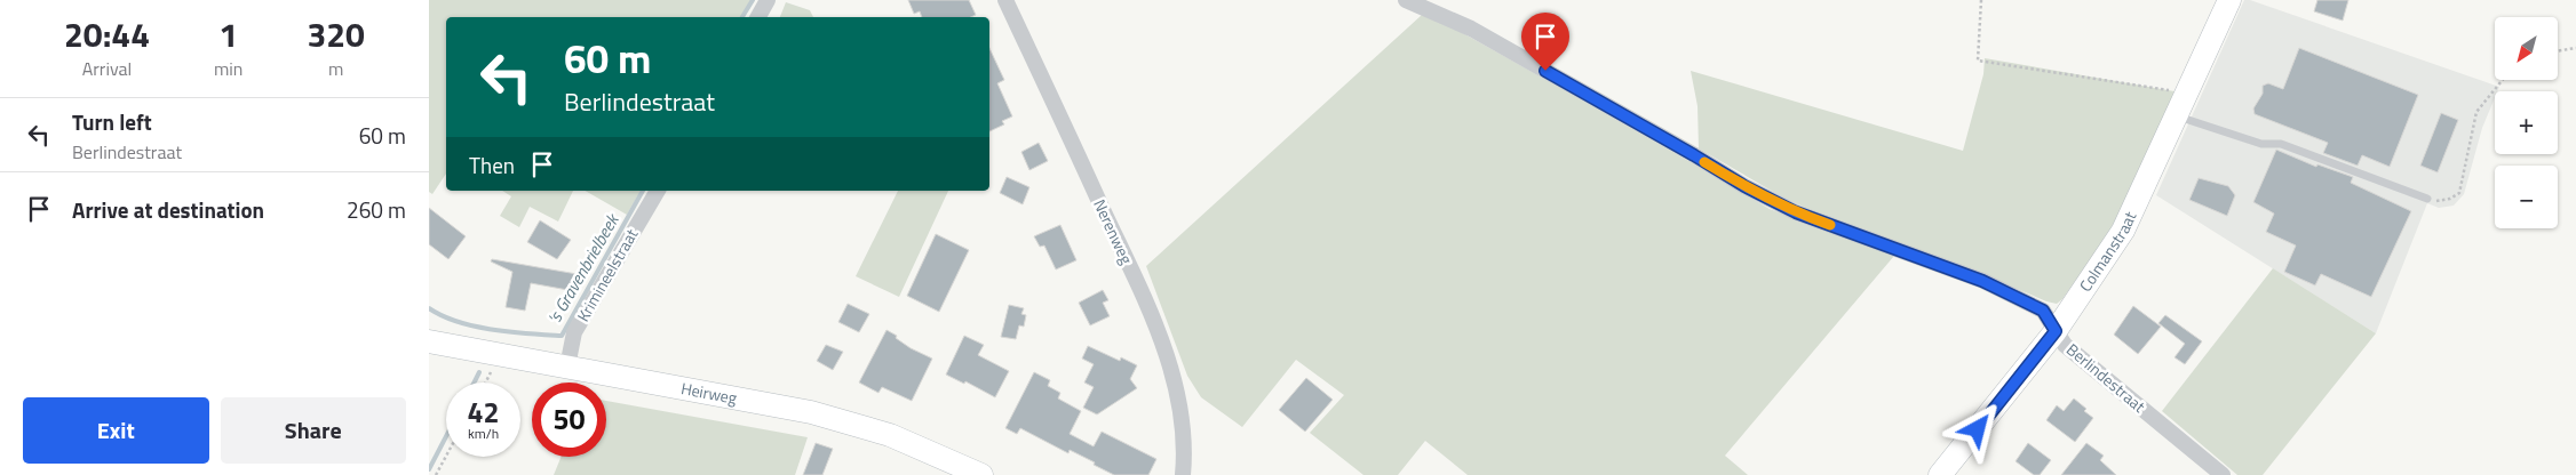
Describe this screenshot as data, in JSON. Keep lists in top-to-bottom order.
{
  "streets": {
    "main road": ["Colmanstraat", "Heirweg"],
    "street": ["Nerenweg", "Krimineelstraat", "Berlindestraat"]
  },
  "crossings": [
    ["Colmanstraat", "Berlindestraat"],
    ["Krimineelstraat", "Heirweg"]
  ],
  "water": ["'s Gravenbrielbeek"],
  "north": "bottom left",
  "page": {
    "eta": [
      "20:44",
      "Arrival",
      "1",
      "min",
      "320",
      "m"
    ],
    "map_buttons": ["+", "−"],
    "turn": ["60 m", "Berlindestraat"],
    "list": [
      {
        "name": "Turn left",
        "note": "Berlindestraat",
        "value": "60 m"
      },
      {
        "name": "Arrive at destination",
        "value": "260 m"
      }
    ],
    "then": "Then",
    "speed": "42 km/h",
    "limit": "50",
    "buttons": ["Exit", "Share"]
  }
}
